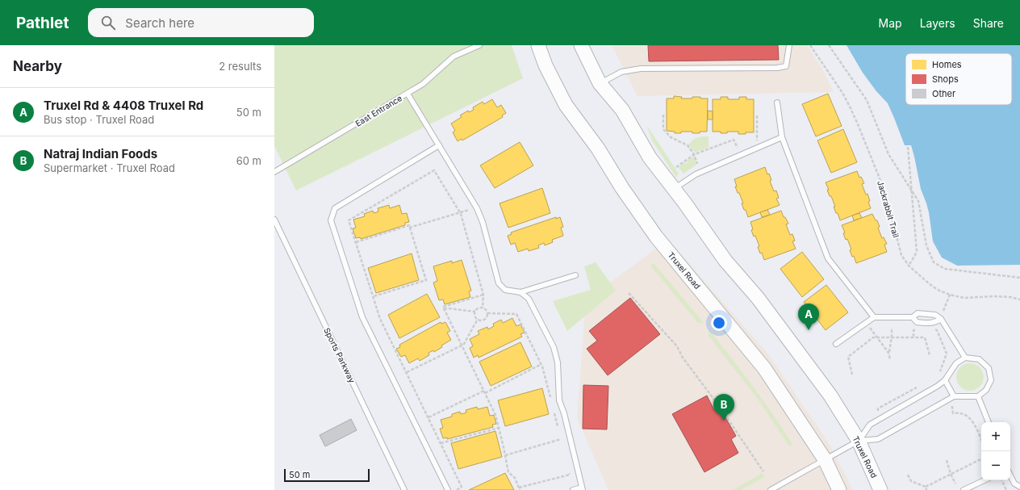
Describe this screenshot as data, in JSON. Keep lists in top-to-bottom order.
{
  "streets": {
    "main road": ["Truxel Road"],
    "lane": ["East Entrance", "Sports Parkway"],
    "path": ["Jackrabbit Trail"]
  },
  "legend": ["Homes", "Shops", "Other"],
  "scale_bar": "50 m",
  "page": {
    "header": "Pathlet",
    "search": "Search here",
    "nav": ["Map", "Layers", "Share"],
    "heading": ["Nearby", "2 results"],
    "list": [
      {
        "mark": "A",
        "name": "Truxel Rd & 4408 Truxel Rd",
        "note": "Bus stop · Truxel Road",
        "value": "50 m"
      },
      {
        "mark": "B",
        "name": "Natraj Indian Foods",
        "note": "Supermarket · Truxel Road",
        "value": "60 m"
      }
    ],
    "pins": ["A", "B"],
    "map_buttons": ["+", "−"],
    "scale": "50 m"
  }
}
